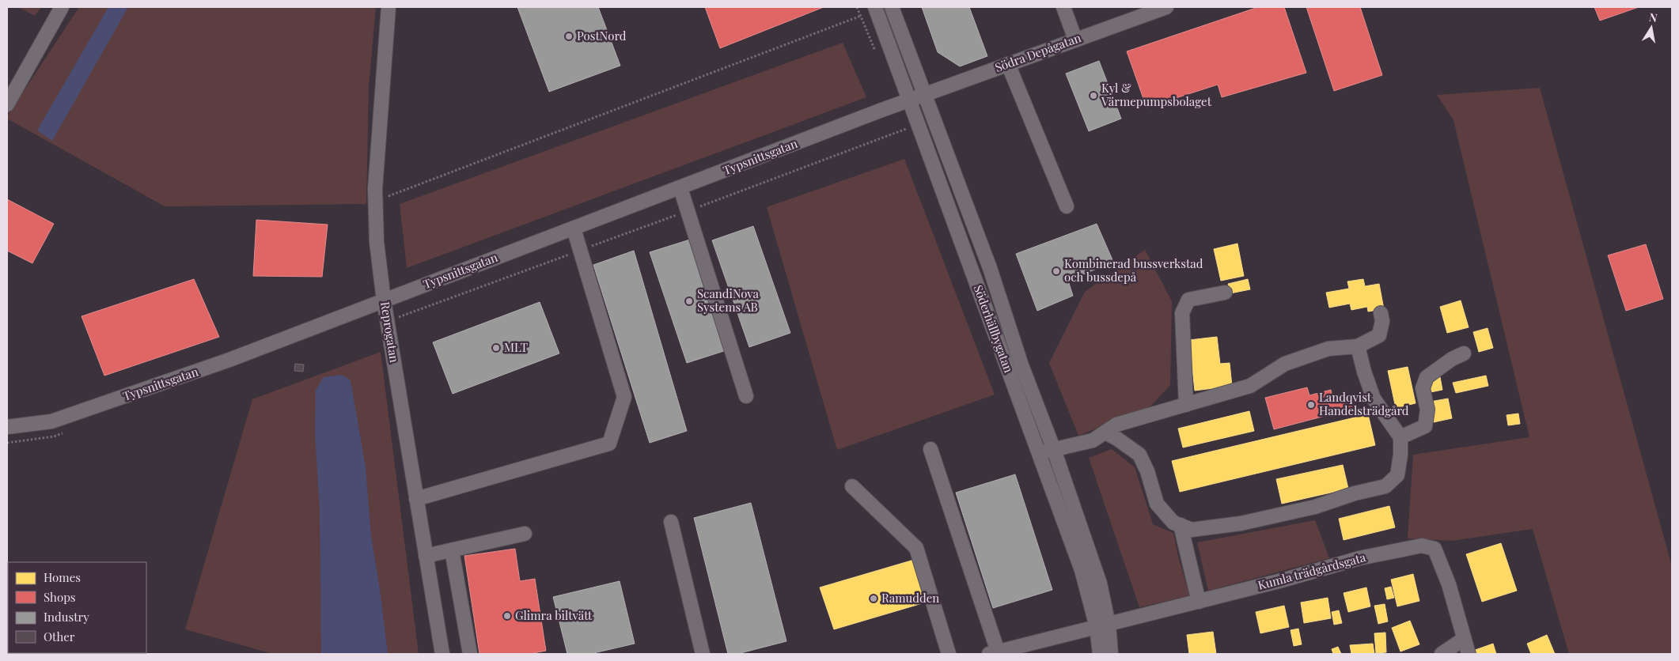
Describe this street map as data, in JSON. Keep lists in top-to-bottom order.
{
  "streets": {
    "street": [
      "Södra Depågatan",
      "Typsnittsgatan",
      "Söderhällbygatan",
      "Reprogatan",
      "Kumla trädgårdsgata"
    ]
  },
  "crossings": [
    ["Södra Depågatan", "Typsnittsgatan"],
    ["Södra Depågatan", "Söderhällbygatan"],
    ["Typsnittsgatan", "Söderhällbygatan"],
    ["Typsnittsgatan", "Reprogatan"],
    ["Söderhällbygatan", "Kumla trädgårdsgata"]
  ],
  "places": [
    "PostNord",
    "Kyl & Värmepumpsbolaget",
    "Kombinerad bussverkstad och bussdepå",
    "ScandiNova Systems AB",
    "MLT",
    "Landqvist Handelsträdgård",
    "Ramudden",
    "Glimra biltvätt"
  ],
  "legend": [
    "Homes",
    "Shops",
    "Industry",
    "Other"
  ],
  "north": "top"
}
